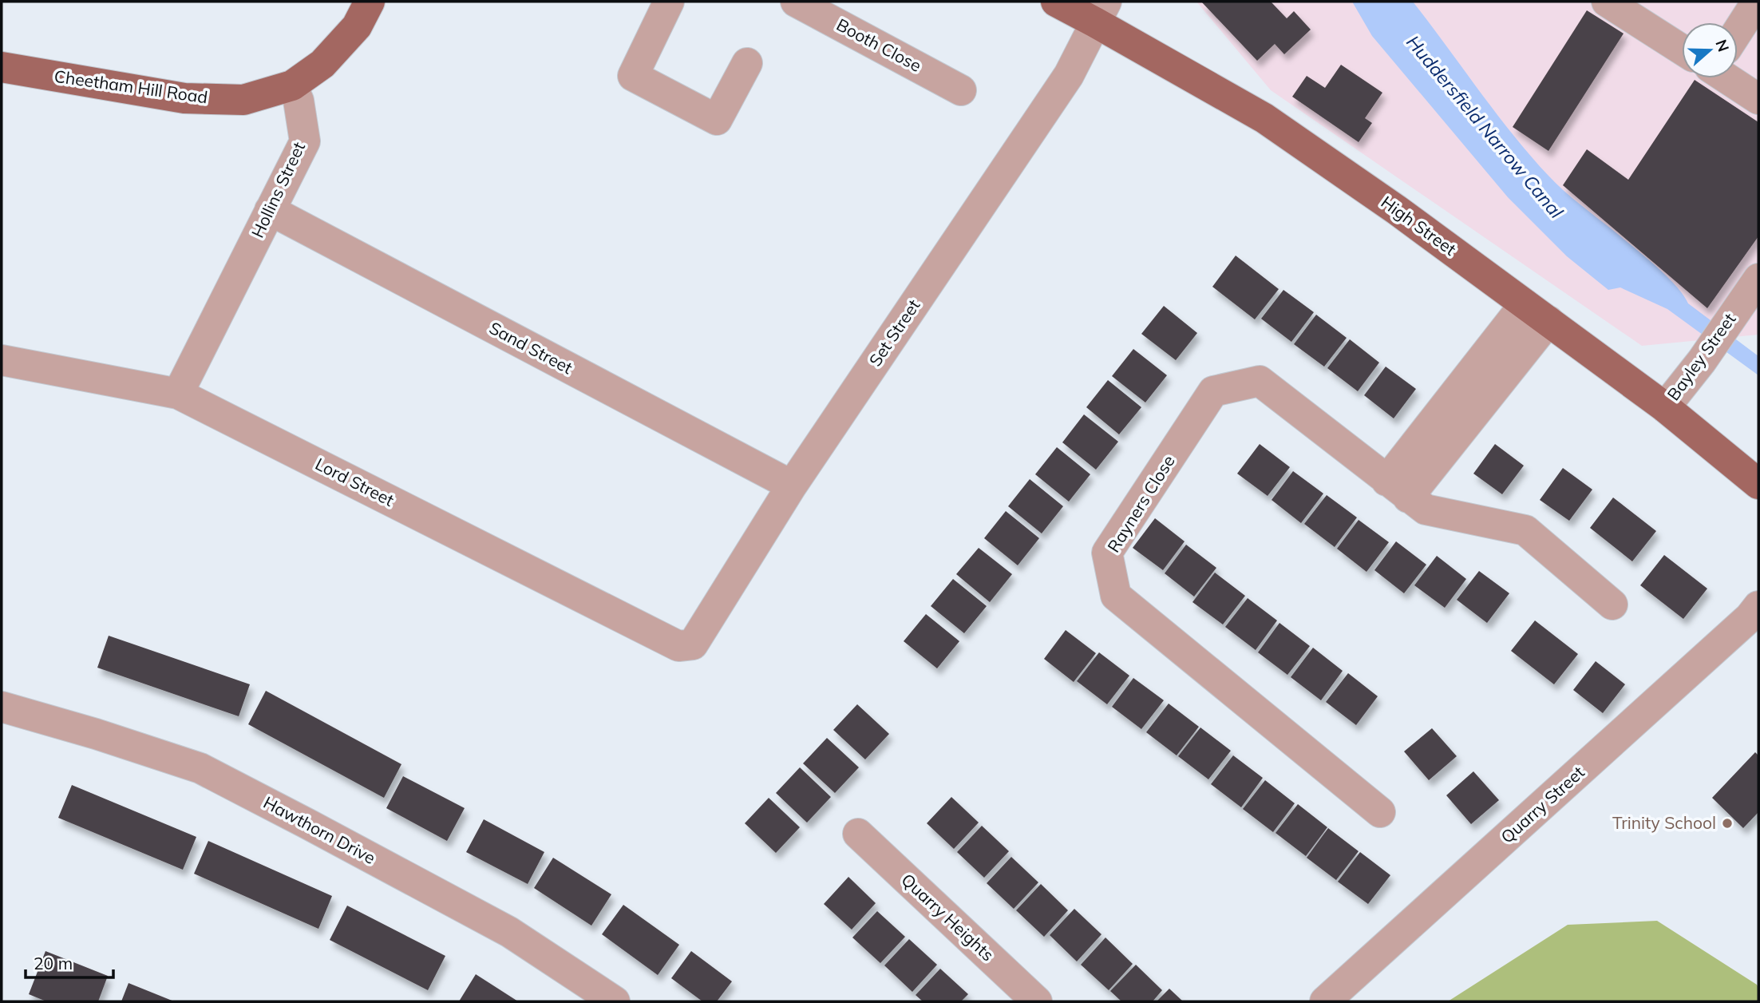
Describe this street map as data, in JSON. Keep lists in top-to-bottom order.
{
  "streets": {
    "main road": ["Cheetham Hill Road", "High Street"],
    "street": [
      "Booth Close",
      "Hollins Street",
      "Set Street",
      "Sand Street",
      "Bayley Street",
      "Lord Street",
      "Rayners Close",
      "Quarry Street",
      "Hawthorn Drive",
      "Quarry Heights"
    ]
  },
  "crossings": [
    ["Cheetham Hill Road", "Hollins Street"],
    ["Hollins Street", "Sand Street"],
    ["Hollins Street", "Lord Street"],
    ["High Street", "Set Street"],
    ["High Street", "Bayley Street"],
    ["Set Street", "Sand Street"],
    ["Set Street", "Lord Street"]
  ],
  "water": ["Huddersfield Narrow Canal"],
  "places": ["Trinity School"],
  "scale_bar": "20 m",
  "north": "right"
}
